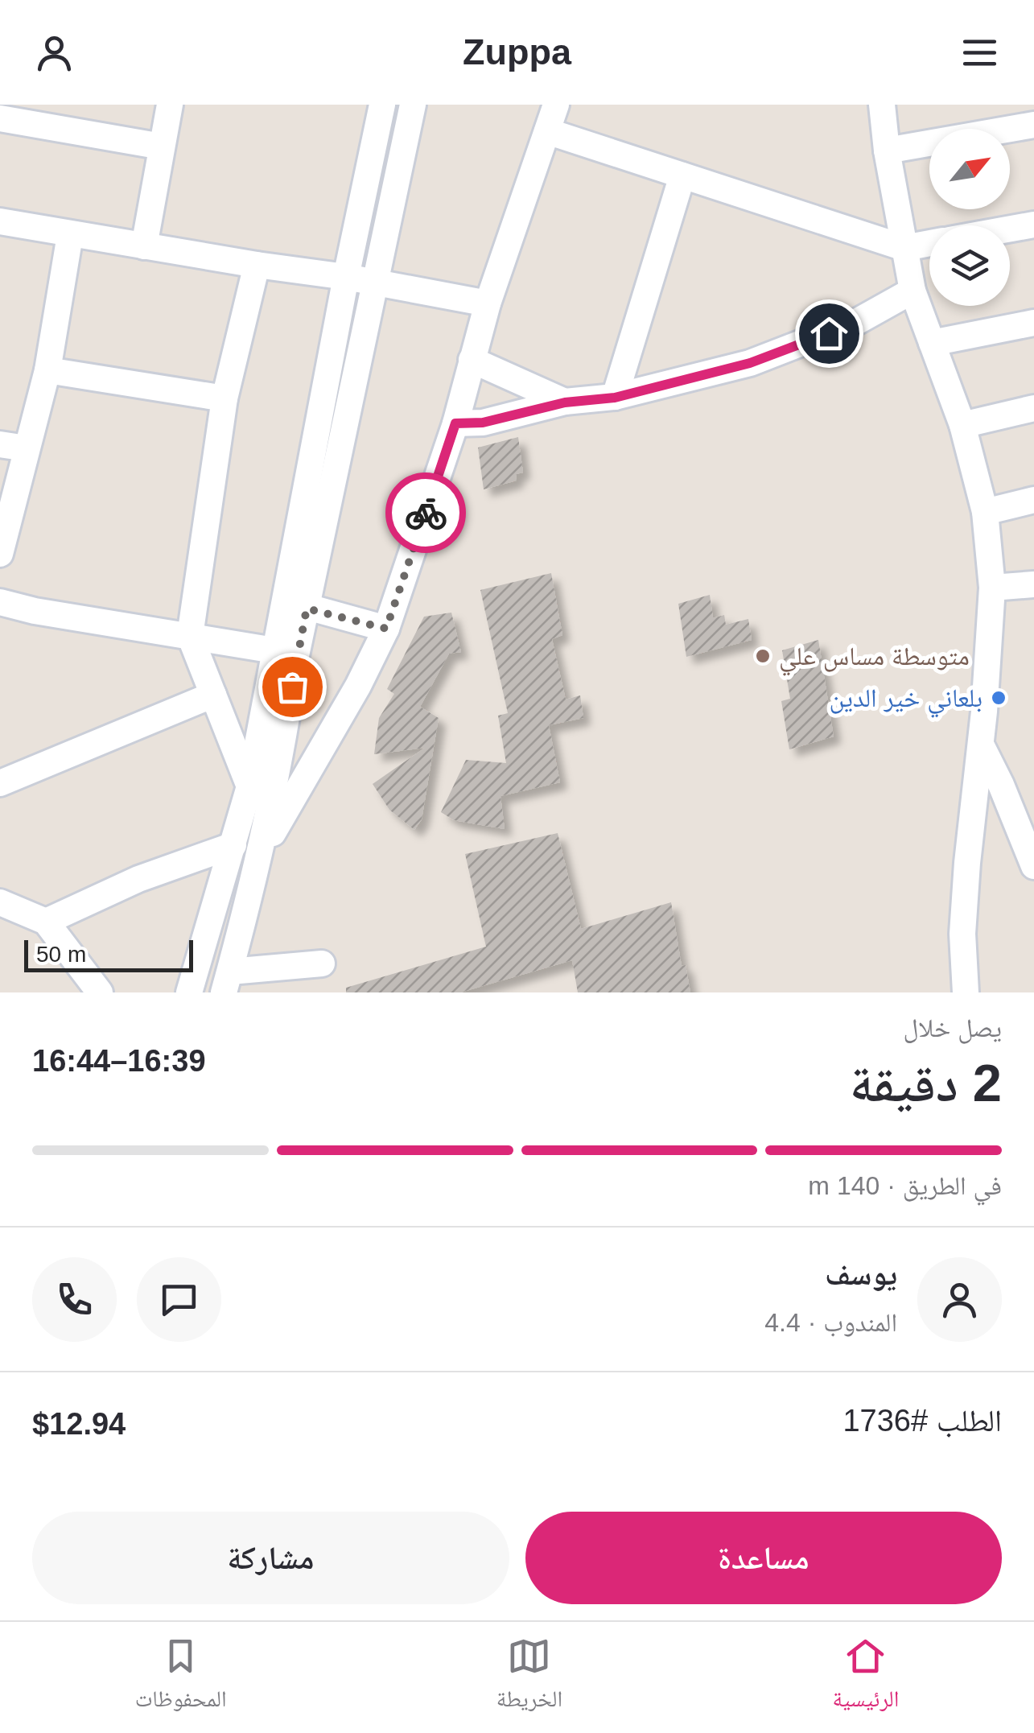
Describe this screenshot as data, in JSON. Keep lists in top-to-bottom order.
{
  "places": ["متوسطة مساس علي", "بلعاني خير الدين"],
  "scale_bar": "50 m",
  "north": "top right",
  "page": {
    "header": "Zuppa",
    "scale": "50 m",
    "heading": ["2 دقيقة", "يصل خلال", "16:39–16:44"],
    "panel": [
      "يوسف",
      "المندوب · 4.4",
      "الطلب #1736",
      "$12.94"
    ],
    "bar": "في الطريق · 140 m",
    "buttons": ["مساعدة", "مشاركة"],
    "tabs": ["الرئيسية", "الخريطة", "المحفوظات"]
  }
}
